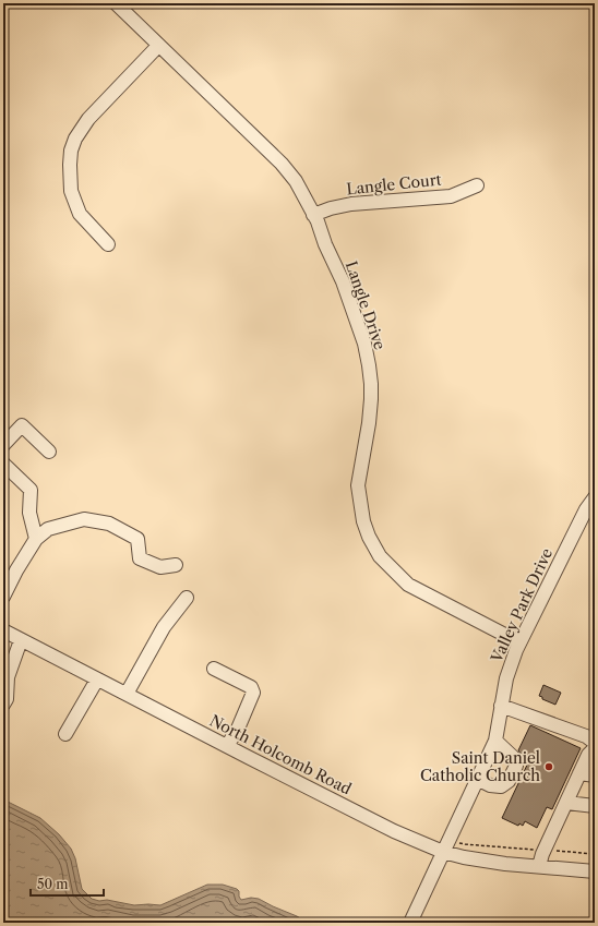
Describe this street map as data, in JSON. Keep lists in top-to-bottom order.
{
  "streets": {
    "street": [
      "Langle Court",
      "Langle Drive",
      "Valley Park Drive",
      "North Holcomb Road"
    ]
  },
  "crossings": [
    ["Langle Court", "Langle Drive"],
    ["Langle Drive", "Valley Park Drive"],
    ["Valley Park Drive", "North Holcomb Road"]
  ],
  "places": ["Saint Daniel Catholic Church"],
  "scale_bar": "50 m"
}
